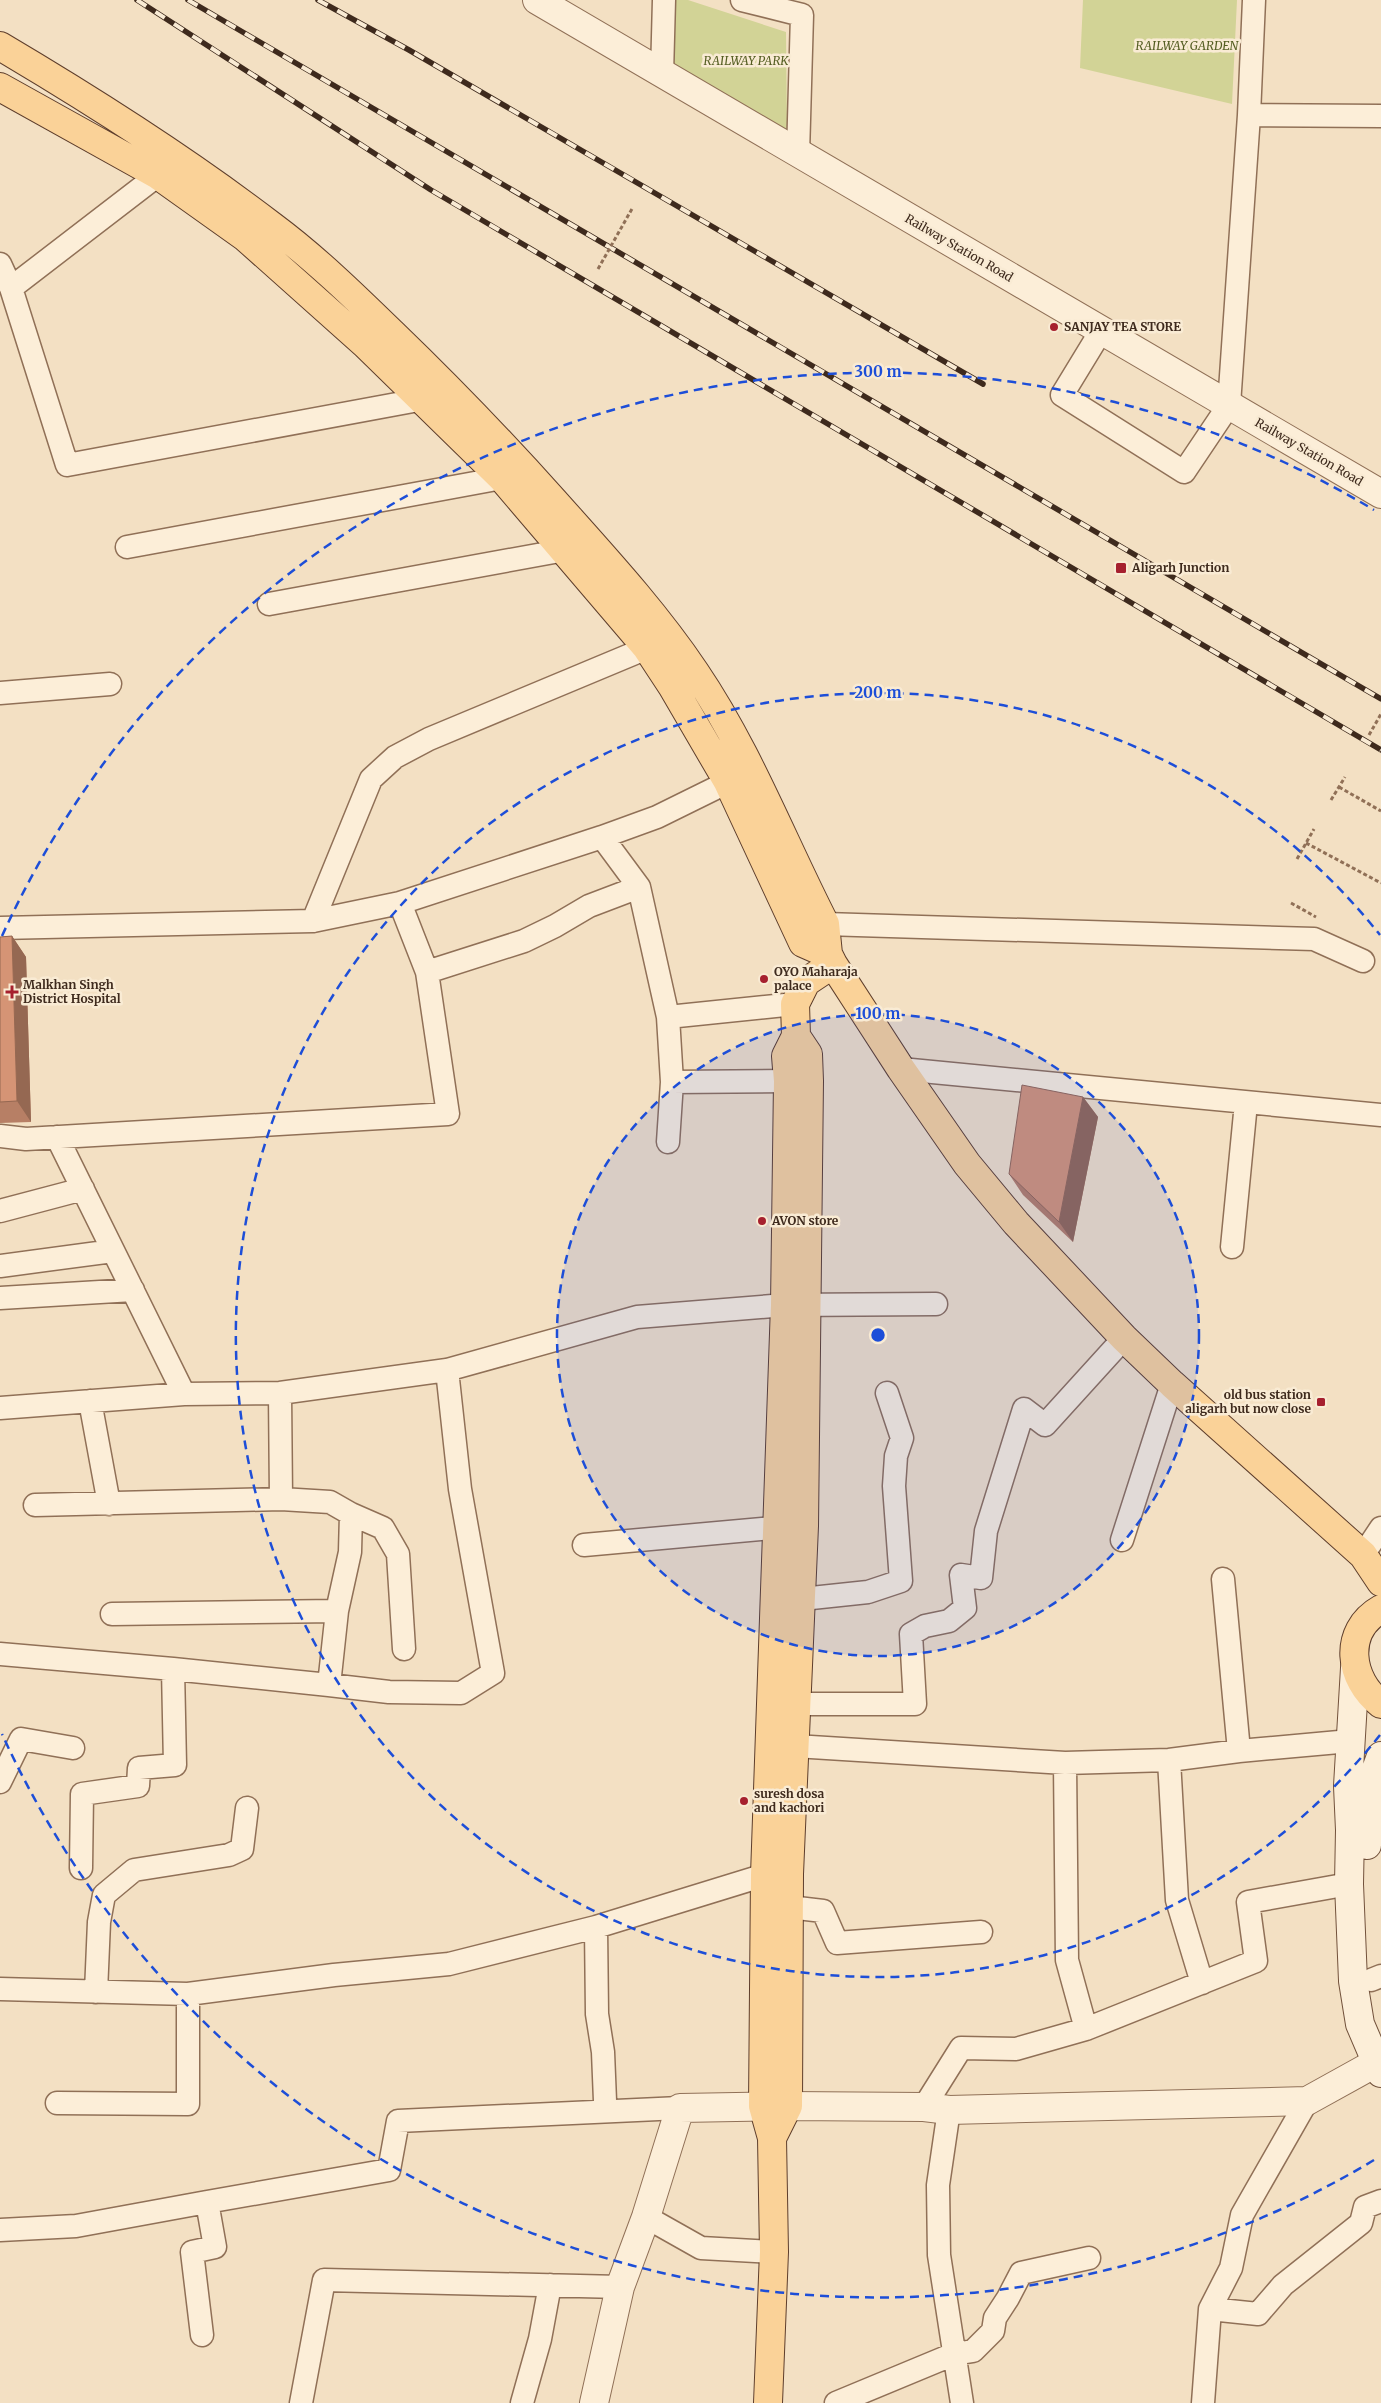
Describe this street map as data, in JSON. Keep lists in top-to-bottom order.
{
  "streets": {
    "street": ["Railway Station Road"]
  },
  "parks": ["RAILWAY GARDEN", "RAILWAY PARK"],
  "places": {
    "other": [
      "SANJAY TEA STORE",
      "OYO Maharaja palace",
      "AVON store",
      "suresh dosa and kachori"
    ],
    "transit": ["Aligarh Junction", "old bus station aligarh but now close"],
    "health": ["Malkhan Singh District Hospital"]
  },
  "rings": ["300 m", "200 m", "100 m"]
}
